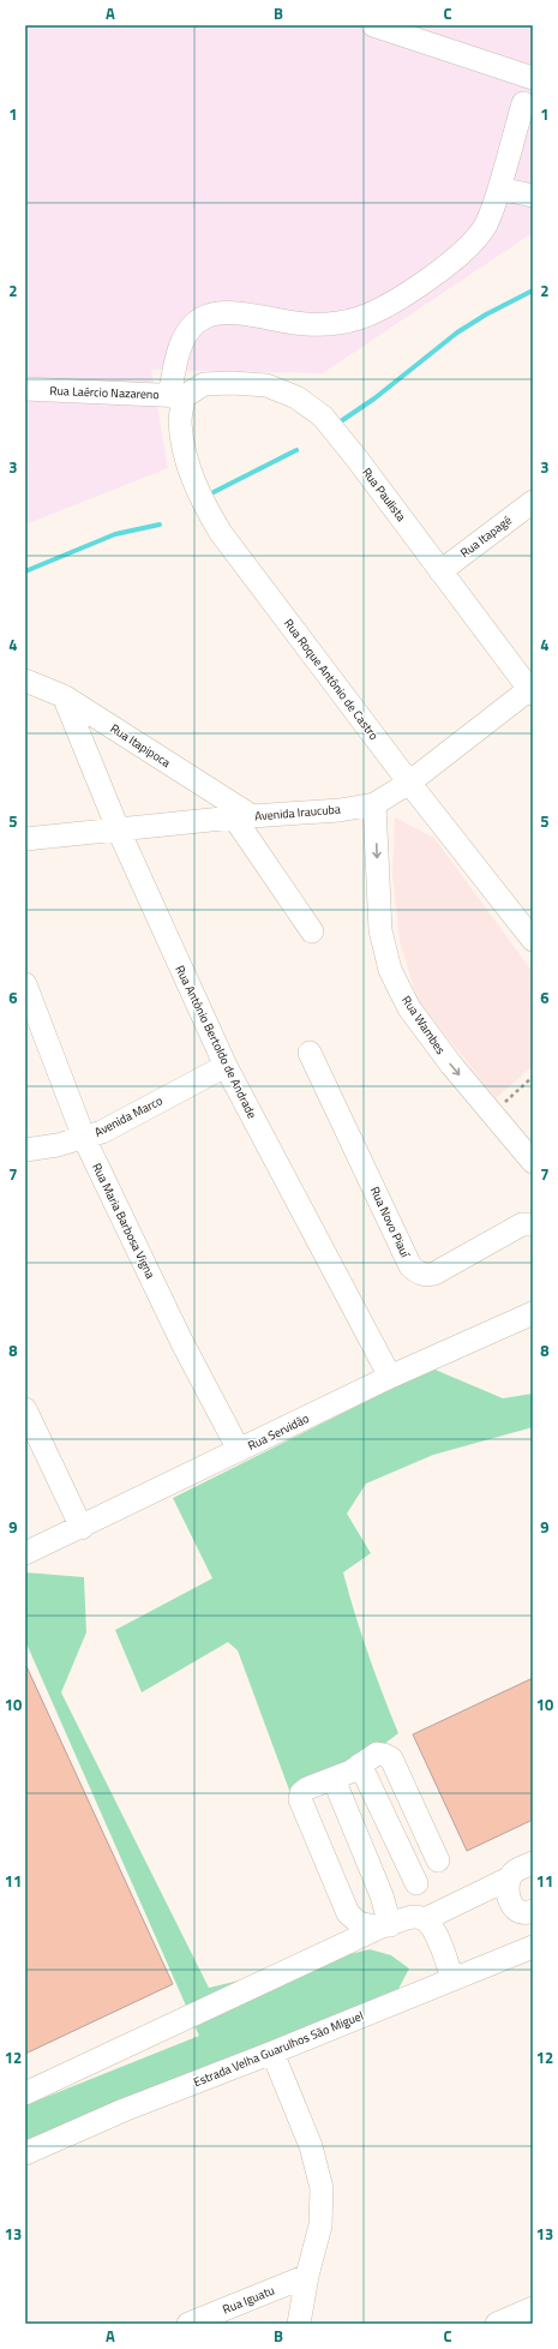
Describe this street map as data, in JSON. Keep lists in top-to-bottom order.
{
  "streets": {
    "street": [
      "Rua Laércio Nazareno",
      "Rua Paulista",
      "Rua Itapagé",
      "Rua Roque Antônio de Castro",
      "Rua Itapipoca",
      "Avenida Iraucuba",
      "Rua Wambes",
      "Rua Antônio Bertoldo de Andrade",
      "Avenida Marco",
      "Rua Maria Barbosa Vigna",
      "Rua Novo Piauí",
      "Rua Servidão",
      "Estrada Velha Guarulhos São Miguel",
      "Rua Iguatu"
    ]
  },
  "crossings": [
    ["Rua Laércio Nazareno", "Rua Paulista"],
    ["Rua Laércio Nazareno", "Rua Roque Antônio de Castro"],
    ["Rua Paulista", "Rua Itapagé"],
    ["Rua Paulista", "Rua Roque Antônio de Castro"],
    ["Rua Paulista", "Avenida Iraucuba"],
    ["Rua Roque Antônio de Castro", "Avenida Iraucuba"],
    ["Rua Itapipoca", "Avenida Iraucuba"],
    ["Rua Itapipoca", "Rua Antônio Bertoldo de Andrade"],
    ["Avenida Iraucuba", "Rua Wambes"],
    ["Avenida Iraucuba", "Rua Antônio Bertoldo de Andrade"],
    ["Rua Antônio Bertoldo de Andrade", "Avenida Marco"],
    ["Rua Antônio Bertoldo de Andrade", "Rua Servidão"],
    ["Avenida Marco", "Rua Maria Barbosa Vigna"],
    ["Rua Maria Barbosa Vigna", "Rua Servidão"]
  ],
  "grid": {
    "columns": ["A", "B", "C"],
    "rows": [
      "1",
      "2",
      "3",
      "4",
      "5",
      "6",
      "7",
      "8",
      "9",
      "10",
      "11",
      "12",
      "13"
    ]
  }
}
